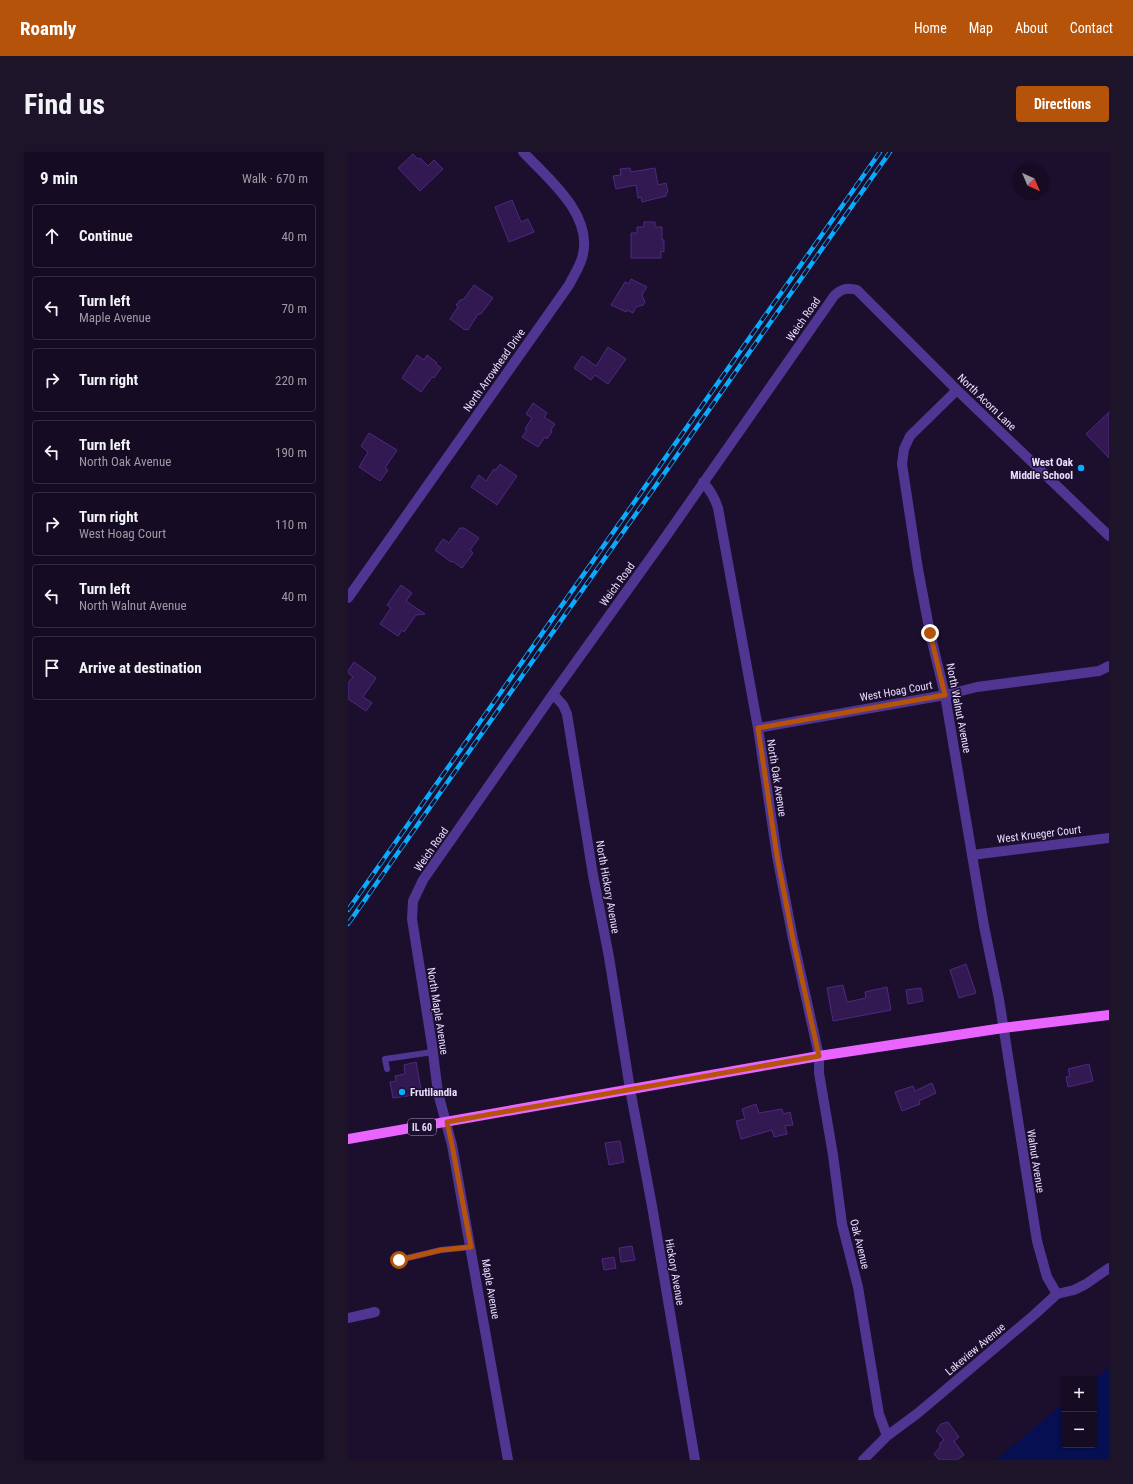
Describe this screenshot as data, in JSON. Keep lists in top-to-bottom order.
{
  "streets": {
    "main road": ["IL 60"],
    "street": [
      "Weich Road",
      "North Arrowhead Drive",
      "North Acorn Lane",
      "West Hoag Court",
      "North Walnut Avenue",
      "North Oak Avenue",
      "West Krueger Court",
      "North Hickory Avenue",
      "North Maple Avenue",
      "Walnut Avenue",
      "Oak Avenue",
      "Hickory Avenue",
      "Maple Avenue",
      "Lakeview Avenue"
    ]
  },
  "crossings": [
    ["Weich Road", "North Acorn Lane"],
    ["Weich Road", "North Oak Avenue"],
    ["Weich Road", "North Hickory Avenue"],
    ["Weich Road", "North Maple Avenue"],
    ["North Acorn Lane", "North Walnut Avenue"],
    ["West Hoag Court", "North Walnut Avenue"],
    ["West Hoag Court", "North Oak Avenue"],
    ["North Walnut Avenue", "West Krueger Court"],
    ["North Walnut Avenue", "IL 60"],
    ["North Walnut Avenue", "Walnut Avenue"],
    ["North Oak Avenue", "IL 60"],
    ["North Oak Avenue", "Oak Avenue"],
    ["North Hickory Avenue", "IL 60"],
    ["North Hickory Avenue", "Hickory Avenue"],
    ["North Maple Avenue", "IL 60"],
    ["North Maple Avenue", "Maple Avenue"],
    ["IL 60", "Walnut Avenue"],
    ["IL 60", "Oak Avenue"],
    ["IL 60", "Hickory Avenue"],
    ["IL 60", "Maple Avenue"],
    ["Walnut Avenue", "Lakeview Avenue"],
    ["Oak Avenue", "Lakeview Avenue"]
  ],
  "places": ["West Oak Middle School", "Frutilandia"],
  "north": "bottom right",
  "page": {
    "header": "Roamly",
    "nav": [
      "Home",
      "Map",
      "About",
      "Contact"
    ],
    "buttons": "Directions",
    "title": "Find us",
    "heading": ["9 min", "Walk · 670 m"],
    "list": [
      ["Continue", "40 m"],
      ["Turn left", "Maple Avenue", "70 m"],
      ["Turn right", "220 m"],
      ["Turn left", "North Oak Avenue", "190 m"],
      ["Turn right", "West Hoag Court", "110 m"],
      ["Turn left", "North Walnut Avenue", "40 m"],
      "Arrive at destination"
    ],
    "map_buttons": ["+", "−"]
  }
}
